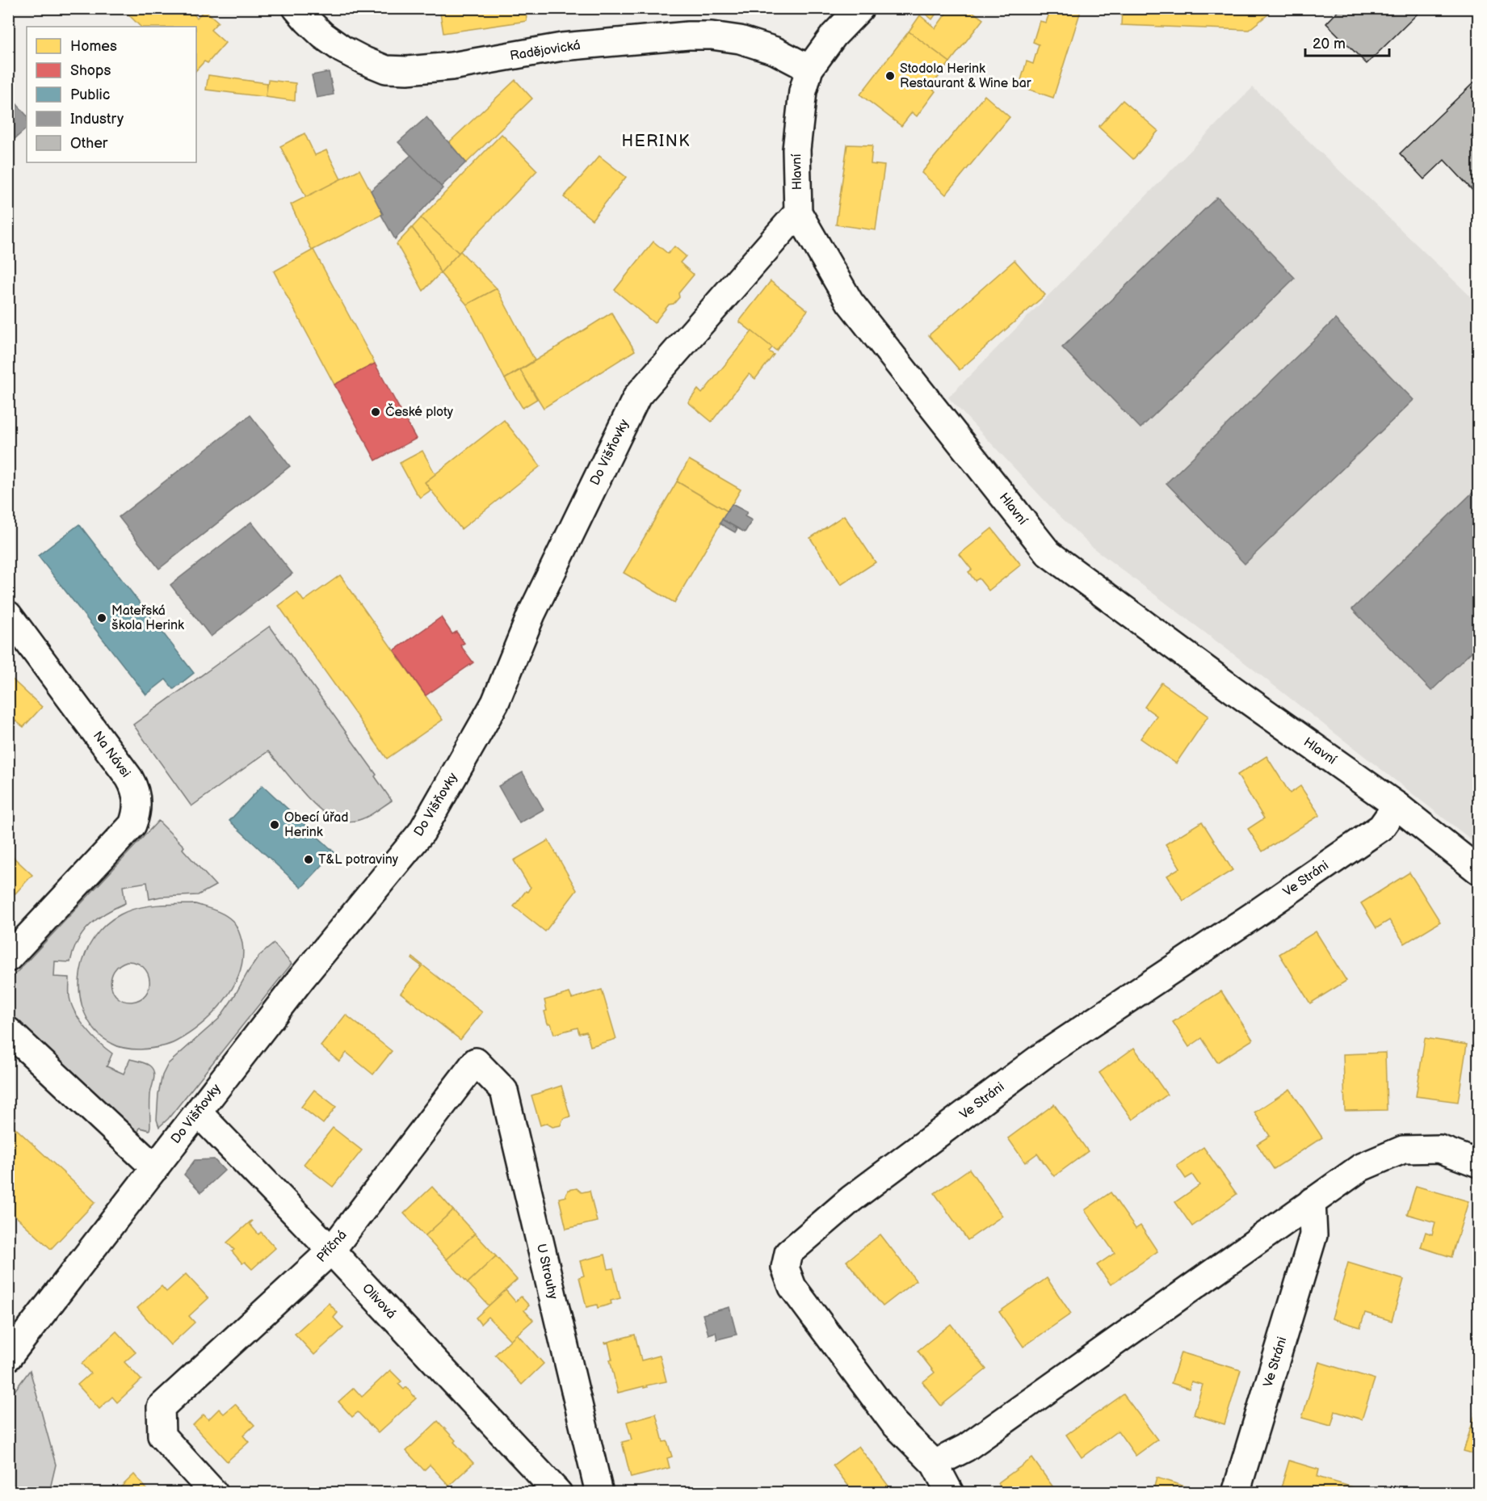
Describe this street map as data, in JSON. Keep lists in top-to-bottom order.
{
  "streets": {
    "street": [
      "Radějovická",
      "Hlavní",
      "Do Višňovky",
      "Na Návsi",
      "Ve Stráni",
      "Příčná",
      "U Strouhy",
      "Olivová"
    ]
  },
  "crossings": [
    ["Radějovická", "Hlavní"],
    ["Hlavní", "Do Višňovky"],
    ["Hlavní", "Ve Stráni"],
    ["Do Višňovky", "Olivová"],
    ["Příčná", "U Strouhy"],
    ["Příčná", "Olivová"]
  ],
  "districts": ["HERINK"],
  "places": [
    "Stodola Herink Restaurant & Wine bar",
    "České ploty",
    "Mateřská škola Herink",
    "Obecí úřad Herink",
    "T&L potraviny"
  ],
  "legend": [
    "Homes",
    "Shops",
    "Public",
    "Industry",
    "Other"
  ],
  "scale_bar": "20 m"
}
